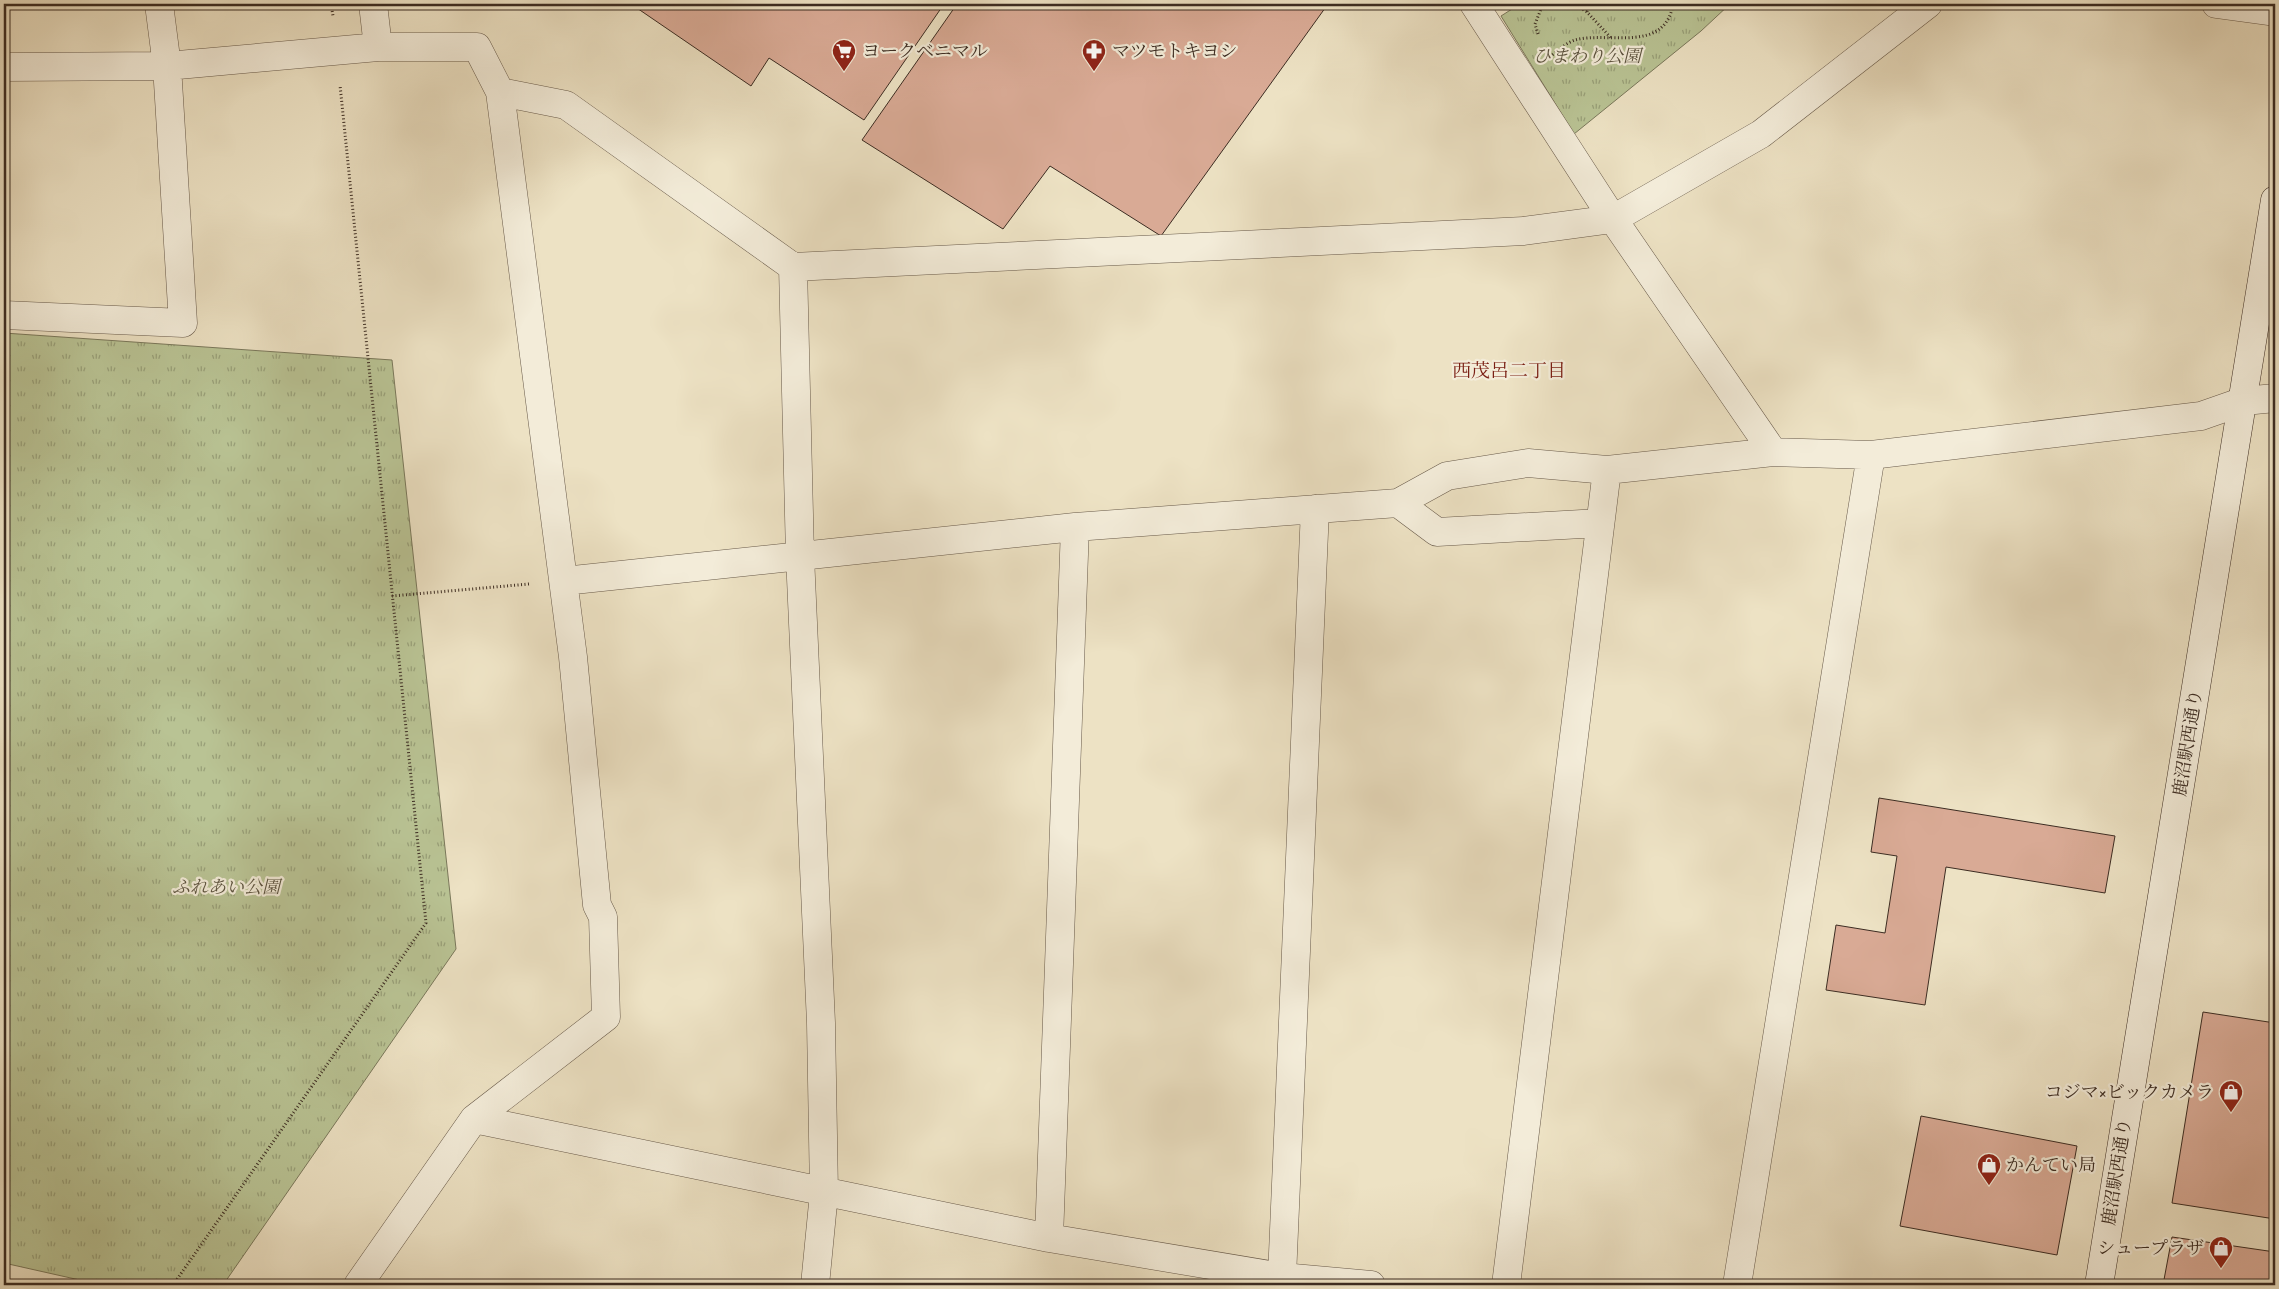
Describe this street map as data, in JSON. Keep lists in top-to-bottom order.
{
  "streets": {
    "street": ["鹿沼駅西通り"]
  },
  "districts": ["西茂呂二丁目"],
  "parks": ["ひまわり公園", "ふれあい公園"],
  "places": {
    "supermarket": ["ヨークベニマル"],
    "pharmacy": ["マツモトキヨシ"],
    "shop": ["コジマ×ビックカメラ", "かんてい局", "シュープラザ"]
  }
}
